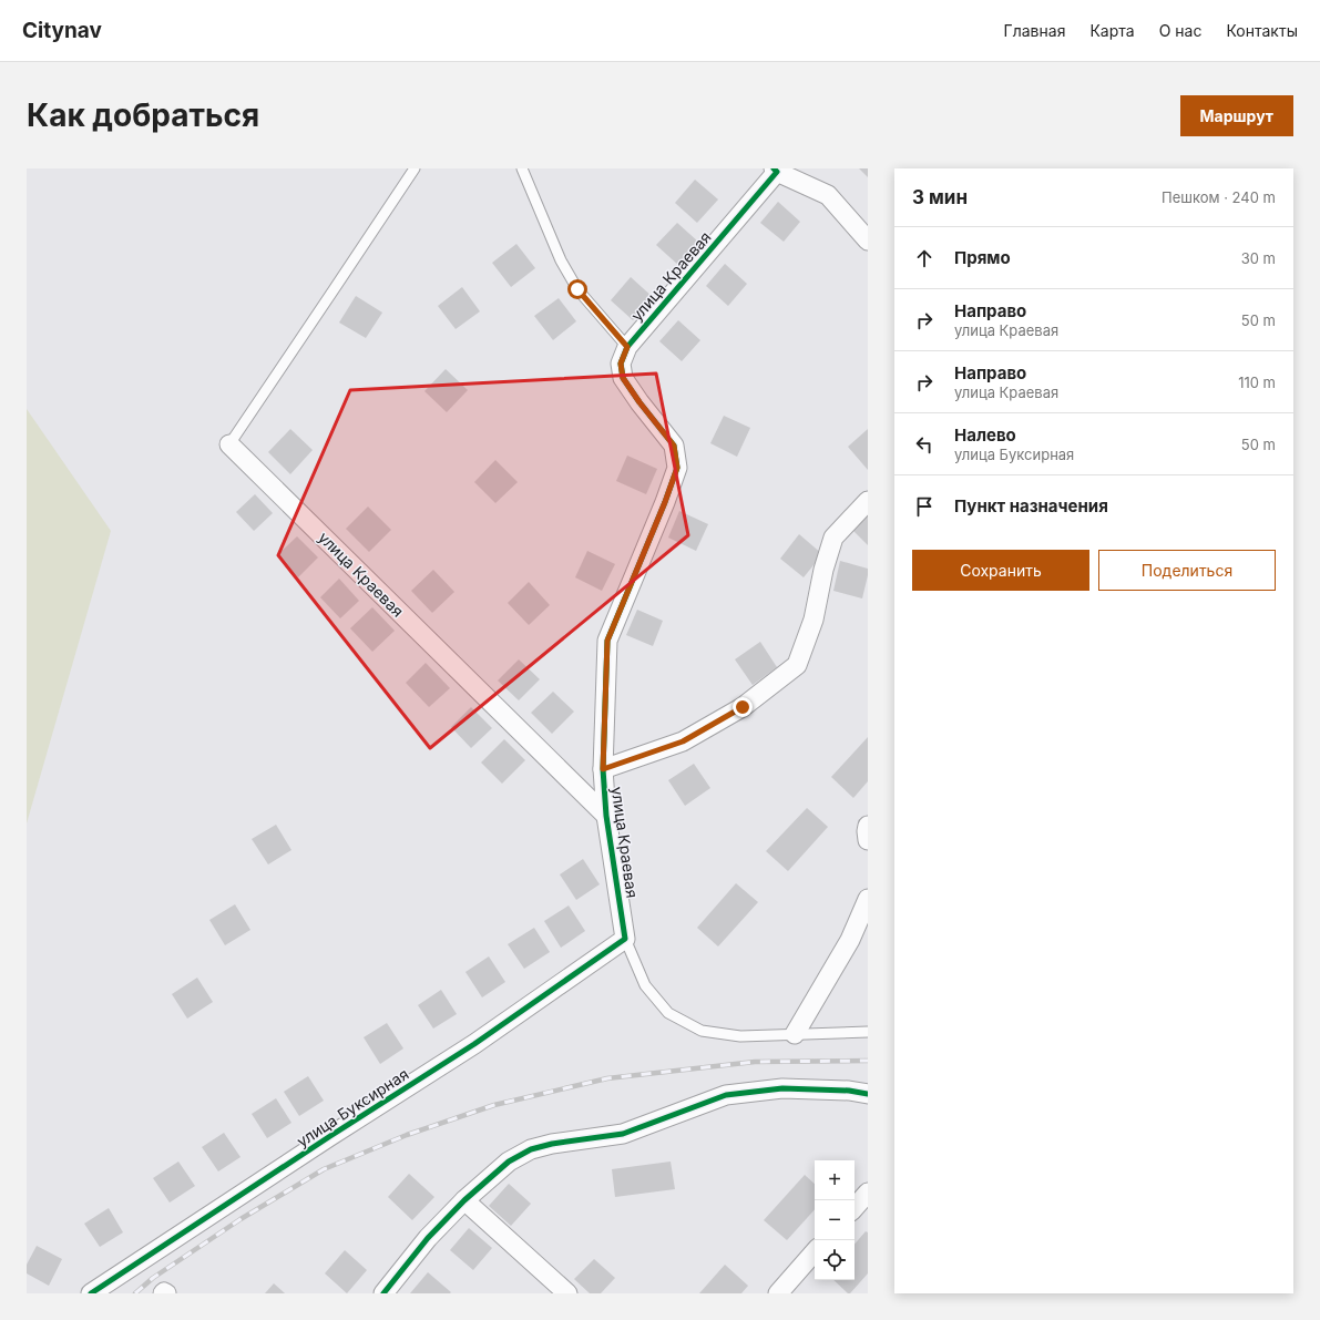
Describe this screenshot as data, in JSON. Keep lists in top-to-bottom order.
{
  "streets": {
    "street": ["улица Краевая", "улица Буксирная"]
  },
  "crossings": [
    ["улица Краевая", "улица Буксирная"]
  ],
  "page": {
    "header": "Citynav",
    "nav": [
      "Главная",
      "Карта",
      "О нас",
      "Контакты"
    ],
    "buttons": [
      "Маршрут",
      ["Сохранить", "Поделиться"]
    ],
    "title": "Как добраться",
    "heading": ["3 мин", "Пешком · 240 m"],
    "list": [
      ["Прямо", "30 m"],
      ["Направо", "улица Краевая", "50 m"],
      ["Направо", "улица Краевая", "110 m"],
      ["Налево", "улица Буксирная", "50 m"],
      "Пункт назначения"
    ],
    "map_buttons": ["+", "−"]
  }
}
